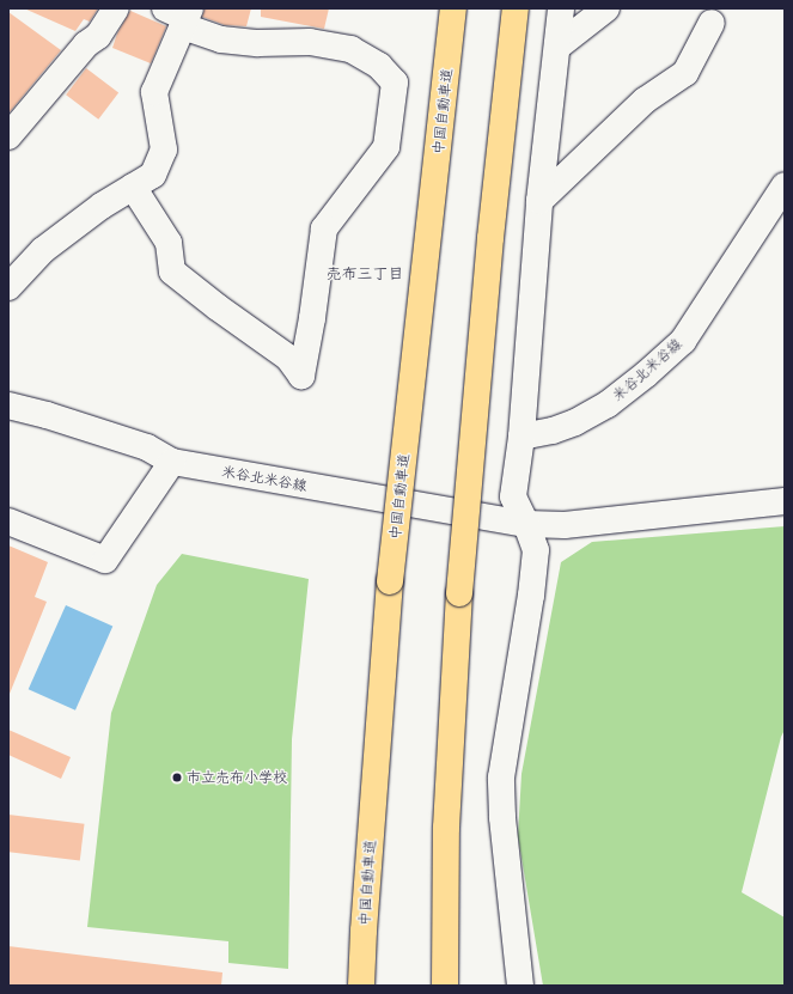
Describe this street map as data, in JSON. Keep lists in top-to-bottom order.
{
  "streets": {
    "highway": ["中国自動車道"],
    "street": ["米谷北米谷線"]
  },
  "districts": ["売布三丁目"],
  "places": ["市立売布小学校"]
}
